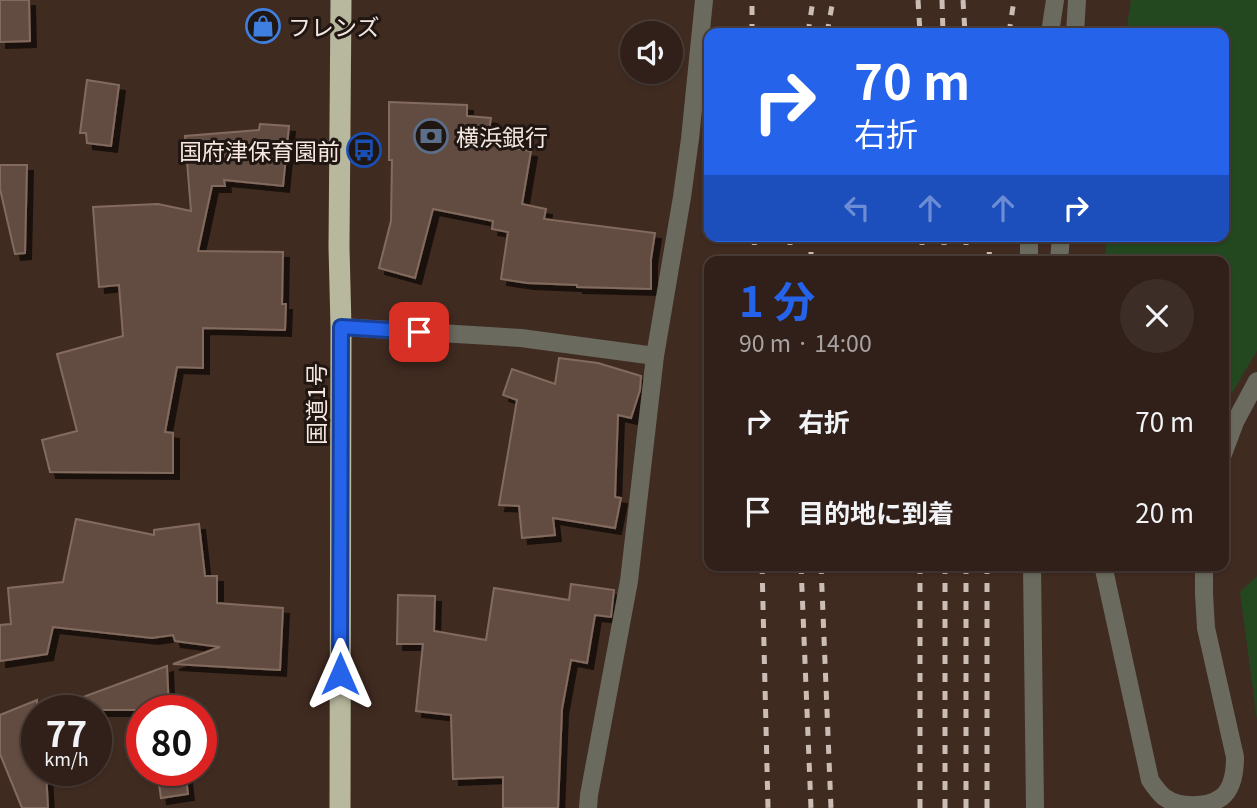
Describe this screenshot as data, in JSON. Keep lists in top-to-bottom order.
{
  "streets": {
    "highway": ["国道1号"]
  },
  "places": {
    "shop": ["フレンズ"],
    "bank": ["横浜銀行"],
    "bus stop": ["国府津保育園前"]
  },
  "page": {
    "turn": ["70 m", "右折"],
    "heading": ["1 分", "90 m · 14:00"],
    "list": [
      {
        "name": "右折",
        "value": "70 m"
      },
      {
        "name": "目的地に到着",
        "value": "20 m"
      }
    ],
    "speed": "77 km/h",
    "limit": "80"
  }
}
